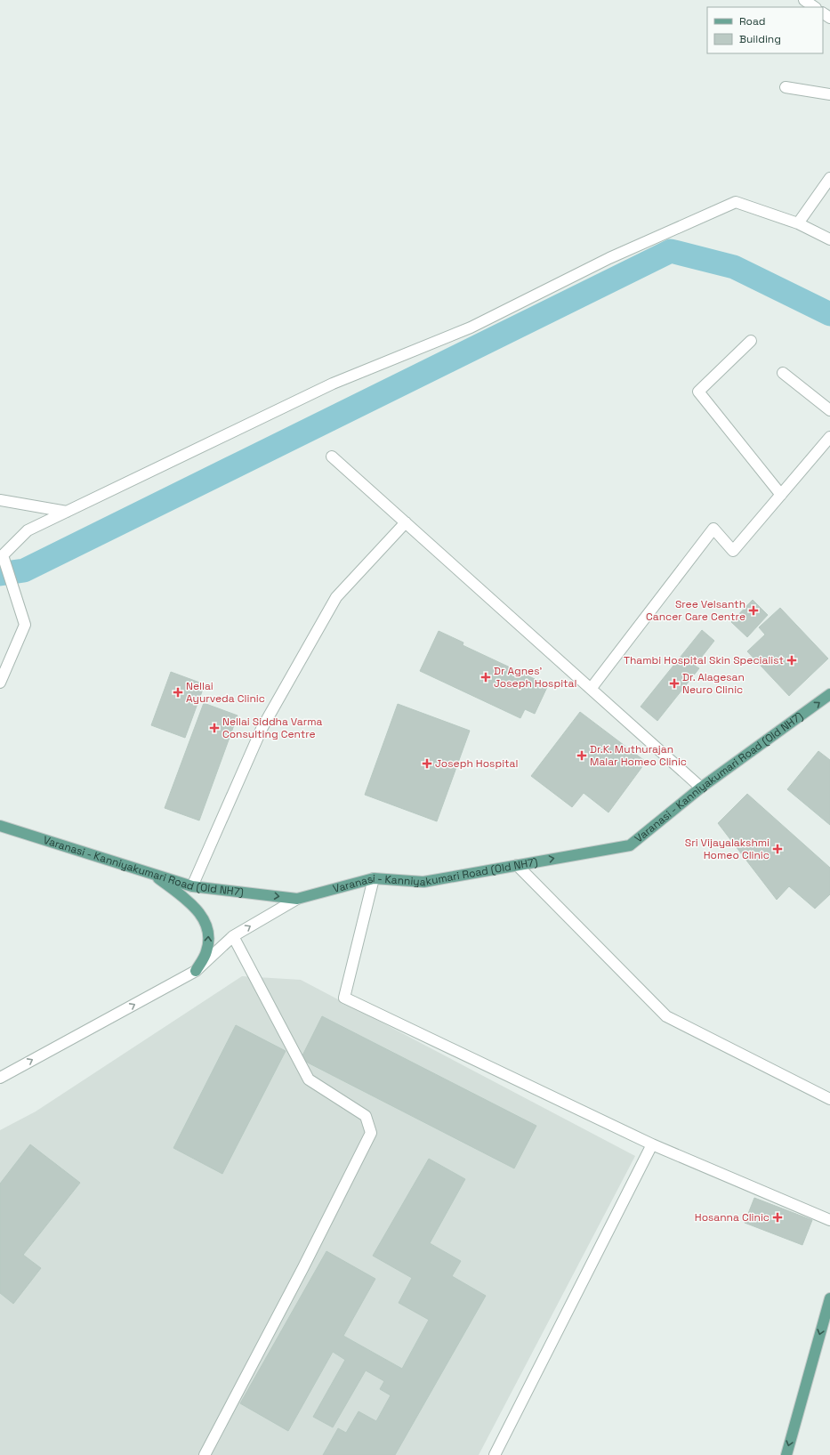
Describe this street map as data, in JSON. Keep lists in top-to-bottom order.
{
  "streets": {
    "main road": ["Varanasi - Kanniyakumari Road (Old NH7)"]
  },
  "one_way": ["Varanasi - Kanniyakumari Road (Old NH7)"],
  "places": {
    "health": [
      "Sree Velsanth Cancer Care Centre",
      "Thambi Hospital Skin Specialist",
      "Dr Agnes' Joseph Hospital",
      "Dr. Alagesan Neuro Clinic",
      "Nellai Ayurveda Clinic",
      "Nellai Siddha Varma Consulting Centre",
      "Dr.K. Muthurajan Malar Homeo Clinic",
      "Joseph Hospital",
      "Sri Vijayalakshmi Homeo Clinic",
      "Hosanna Clinic"
    ]
  },
  "legend": ["Road", "Building"]
}
